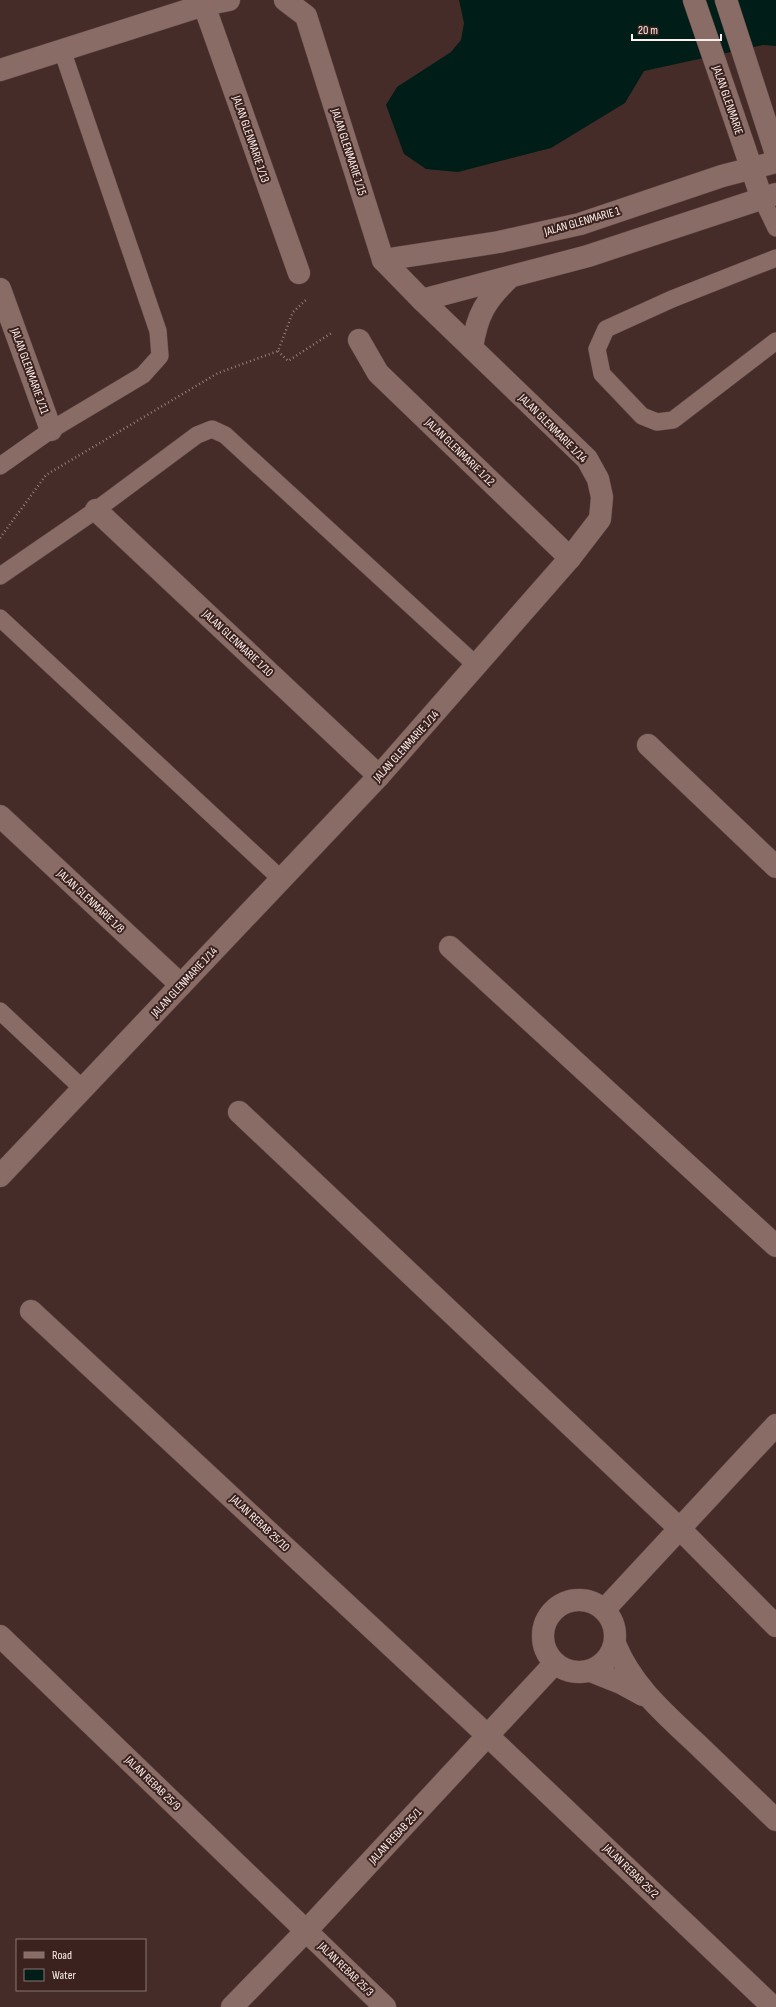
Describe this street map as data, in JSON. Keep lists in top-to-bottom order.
{
  "streets": {
    "street": [
      "JALAN GLENMARIE",
      "JALAN GLENMARIE 1/13",
      "JALAN GLENMARIE 1/15",
      "JALAN GLENMARIE 1",
      "JALAN GLENMARIE 1/11",
      "JALAN GLENMARIE 1/14",
      "JALAN GLENMARIE 1/12",
      "JALAN GLENMARIE 1/10",
      "JALAN GLENMARIE 1/8",
      "JALAN REBAB 25/10",
      "JALAN REBAB 25/9",
      "JALAN REBAB 25/1",
      "JALAN REBAB 25/2",
      "JALAN REBAB 25/3"
    ]
  },
  "crossings": [
    ["JALAN GLENMARIE", "JALAN GLENMARIE 1"],
    ["JALAN GLENMARIE 1/15", "JALAN GLENMARIE 1"],
    ["JALAN GLENMARIE 1/15", "JALAN GLENMARIE 1/14"],
    ["JALAN GLENMARIE 1/14", "JALAN GLENMARIE 1/12"],
    ["JALAN GLENMARIE 1/14", "JALAN GLENMARIE 1/10"],
    ["JALAN GLENMARIE 1/14", "JALAN GLENMARIE 1/8"],
    ["JALAN REBAB 25/10", "JALAN REBAB 25/1"],
    ["JALAN REBAB 25/10", "JALAN REBAB 25/2"],
    ["JALAN REBAB 25/9", "JALAN REBAB 25/1"],
    ["JALAN REBAB 25/9", "JALAN REBAB 25/3"],
    ["JALAN REBAB 25/1", "JALAN REBAB 25/2"],
    ["JALAN REBAB 25/1", "JALAN REBAB 25/3"]
  ],
  "legend": ["Road", "Water"],
  "scale_bar": "20 m"
}
